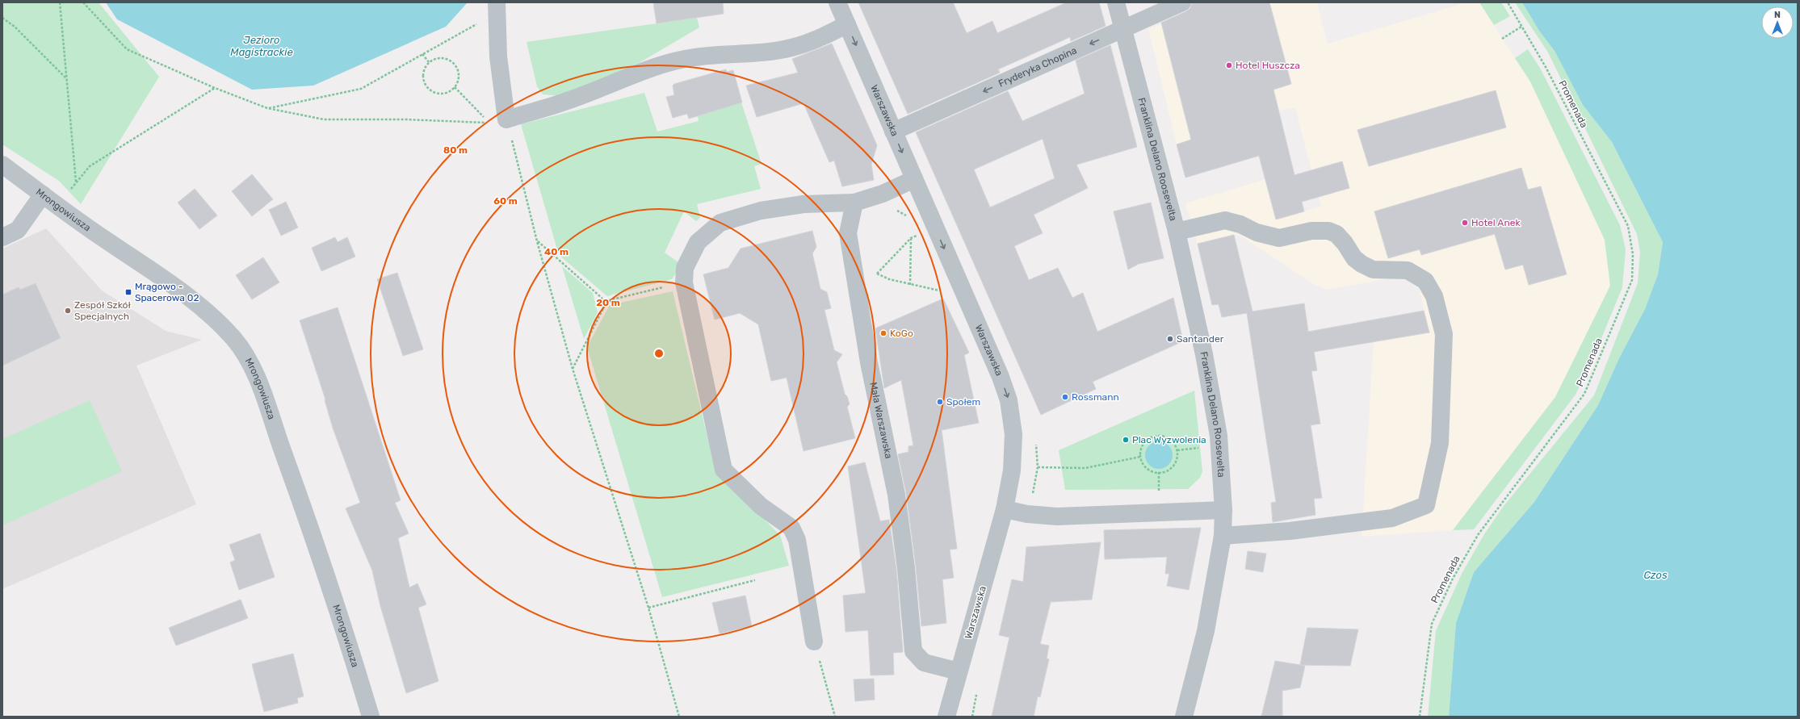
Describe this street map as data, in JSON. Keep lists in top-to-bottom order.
{
  "streets": {
    "street": [
      "Fryderyka Chopina",
      "Warszawska",
      "Franklina Delano Roosevelta",
      "Mrongowiusza",
      "Mała Warszawska"
    ],
    "path": ["Promenada"]
  },
  "crossings": [
    ["Fryderyka Chopina", "Warszawska"],
    ["Fryderyka Chopina", "Franklina Delano Roosevelta"],
    ["Warszawska", "Mała Warszawska"]
  ],
  "one_way": ["Fryderyka Chopina", "Warszawska"],
  "water": ["Jezioro Magistrackie", "Czos"],
  "places": {
    "other": [
      "Hotel Huszcza",
      "Hotel Anek",
      "Zespół Szkół Specjalnych",
      "KoGo",
      "Santander",
      "Rossmann",
      "Społem",
      "Plac Wyzwolenia"
    ],
    "transit": ["Mrągowo - Spacerowa 02"]
  },
  "north": "top",
  "rings": [
    "80 m",
    "60 m",
    "40 m",
    "20 m"
  ]
}
